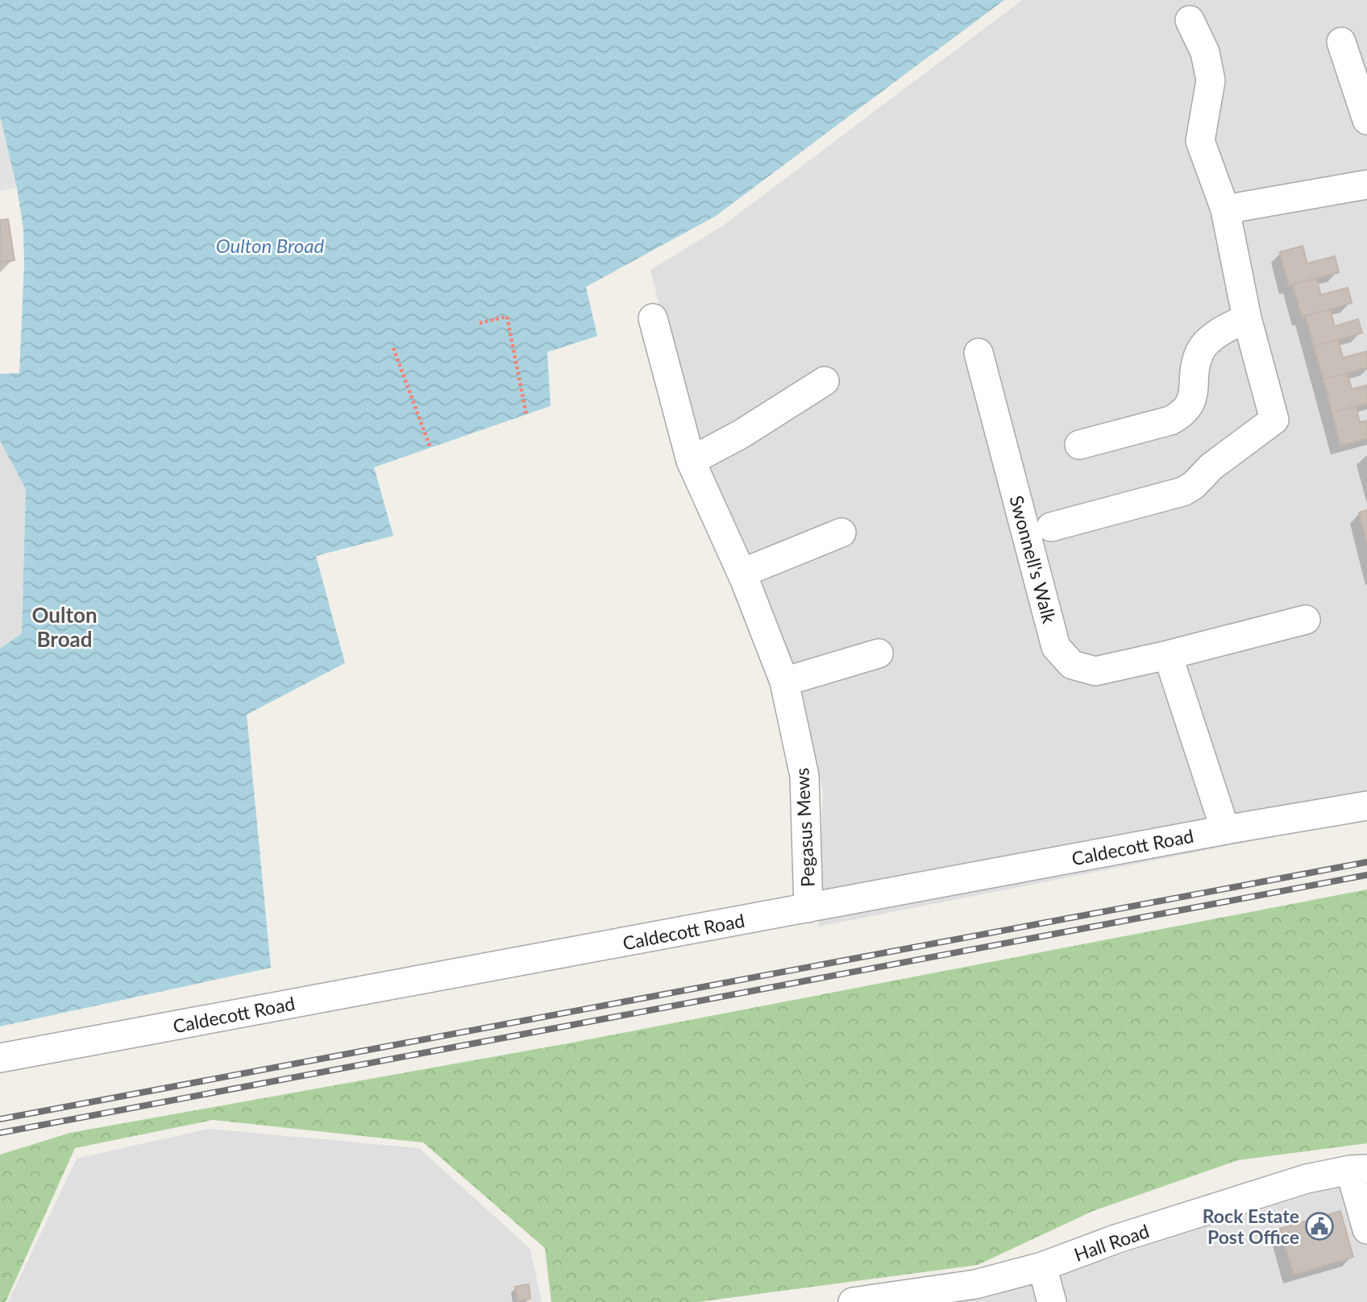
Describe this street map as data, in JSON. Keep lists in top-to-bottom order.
{
  "streets": {
    "street": [
      "Swonnell's Walk",
      "Pegasus Mews",
      "Caldecott Road",
      "Hall Road"
    ]
  },
  "crossings": [
    ["Pegasus Mews", "Caldecott Road"]
  ],
  "districts": ["Oulton Broad"],
  "water": ["Oulton Broad"],
  "places": {
    "public building": ["Rock Estate Post Office"]
  }
}
